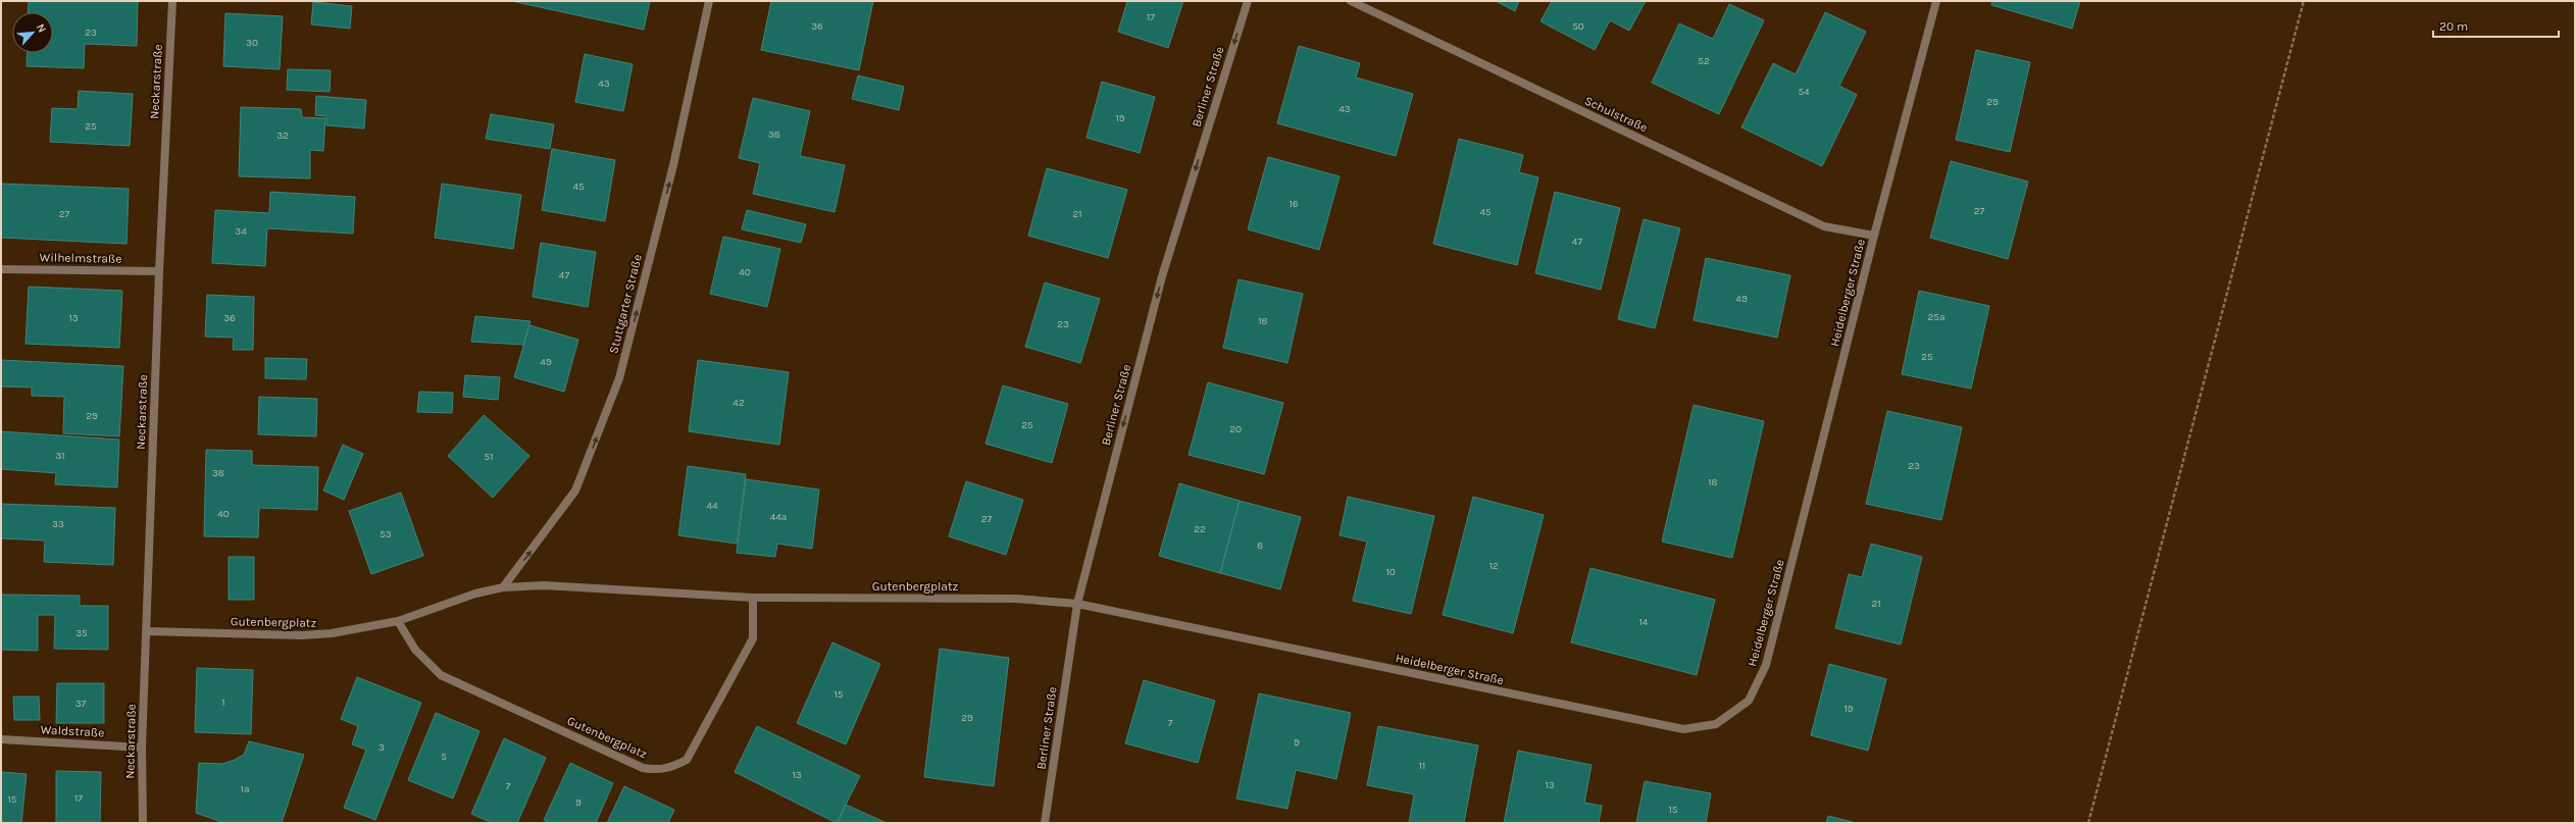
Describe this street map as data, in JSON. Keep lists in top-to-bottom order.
{
  "streets": {
    "street": [
      "Neckarstraße",
      "Berliner Straße",
      "Schulstraße",
      "Wilhelmstraße",
      "Heidelberger Straße",
      "Stuttgarter Straße",
      "Gutenbergplatz",
      "Waldstraße"
    ]
  },
  "crossings": [
    ["Neckarstraße", "Wilhelmstraße"],
    ["Neckarstraße", "Gutenbergplatz"],
    ["Neckarstraße", "Waldstraße"],
    ["Berliner Straße", "Heidelberger Straße"],
    ["Berliner Straße", "Gutenbergplatz"],
    ["Schulstraße", "Heidelberger Straße"],
    ["Heidelberger Straße", "Gutenbergplatz"],
    ["Stuttgarter Straße", "Gutenbergplatz"]
  ],
  "one_way": ["Berliner Straße", "Stuttgarter Straße"],
  "house_numbers": [
    "17",
    "36",
    "50",
    "23",
    "30",
    "52",
    "43",
    "54",
    "29",
    "43",
    "19",
    "25",
    "38",
    "32",
    "45",
    "16",
    "27",
    "45",
    "27",
    "21",
    "34",
    "47",
    "40",
    "47",
    "49",
    "25a",
    "13",
    "36",
    "18",
    "23",
    "25",
    "49",
    "42",
    "29",
    "25",
    "20",
    "31",
    "51",
    "23",
    "38",
    "18",
    "44",
    "40",
    "44a",
    "27",
    "33",
    "22",
    "53",
    "8",
    "12",
    "10",
    "21",
    "14",
    "35",
    "15",
    "1",
    "37",
    "19",
    "29",
    "7",
    "9",
    "3",
    "5",
    "11",
    "13",
    "13",
    "7",
    "1a",
    "17",
    "15",
    "9",
    "15"
  ],
  "scale_bar": "20 m",
  "north": "top right"
}
